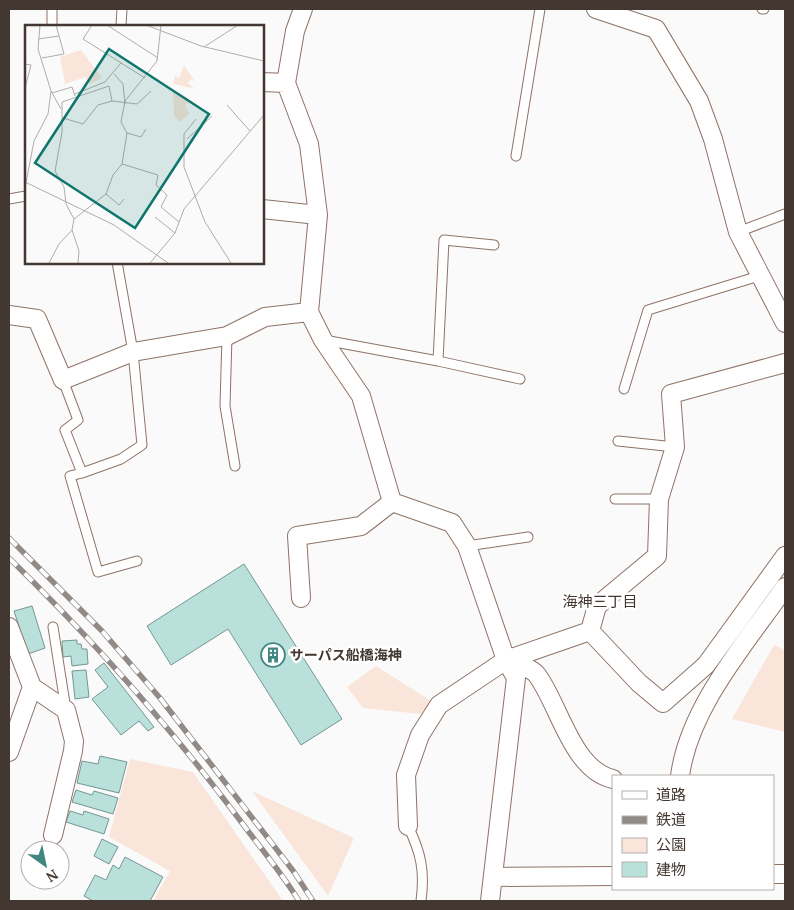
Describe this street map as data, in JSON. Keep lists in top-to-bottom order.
{
  "districts": ["海神三丁目"],
  "places": {
    "building": ["サーパス船橋海神"]
  },
  "legend": [
    "道路",
    "鉄道",
    "公園",
    "建物"
  ],
  "north": "bottom right"
}
